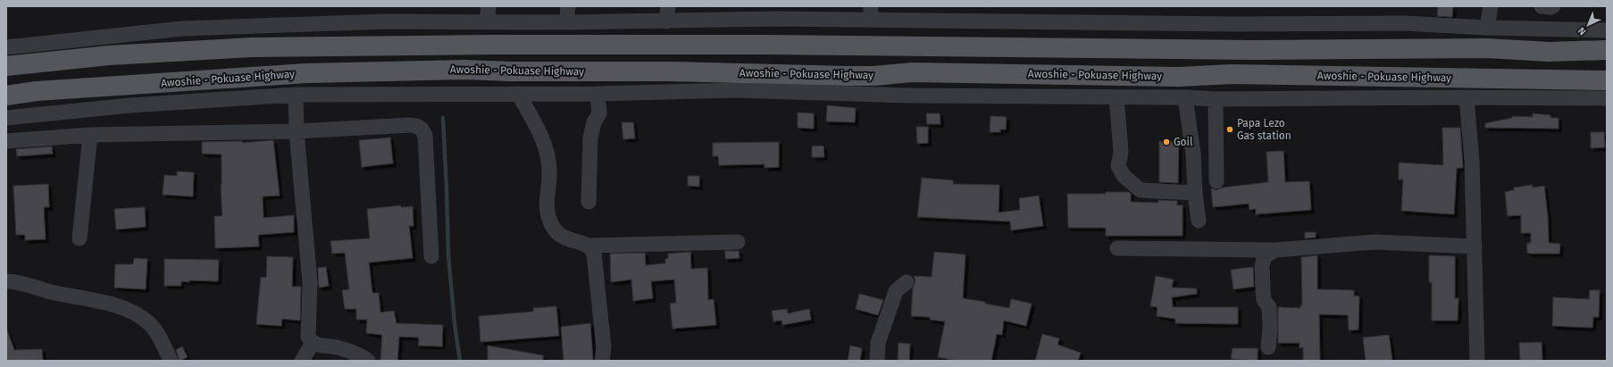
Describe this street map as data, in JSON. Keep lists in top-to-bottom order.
{
  "streets": {
    "main road": ["Awoshie - Pokuase Highway"]
  },
  "places": ["Papa Lezo Gas station", "Goil"],
  "north": "bottom left"
}
